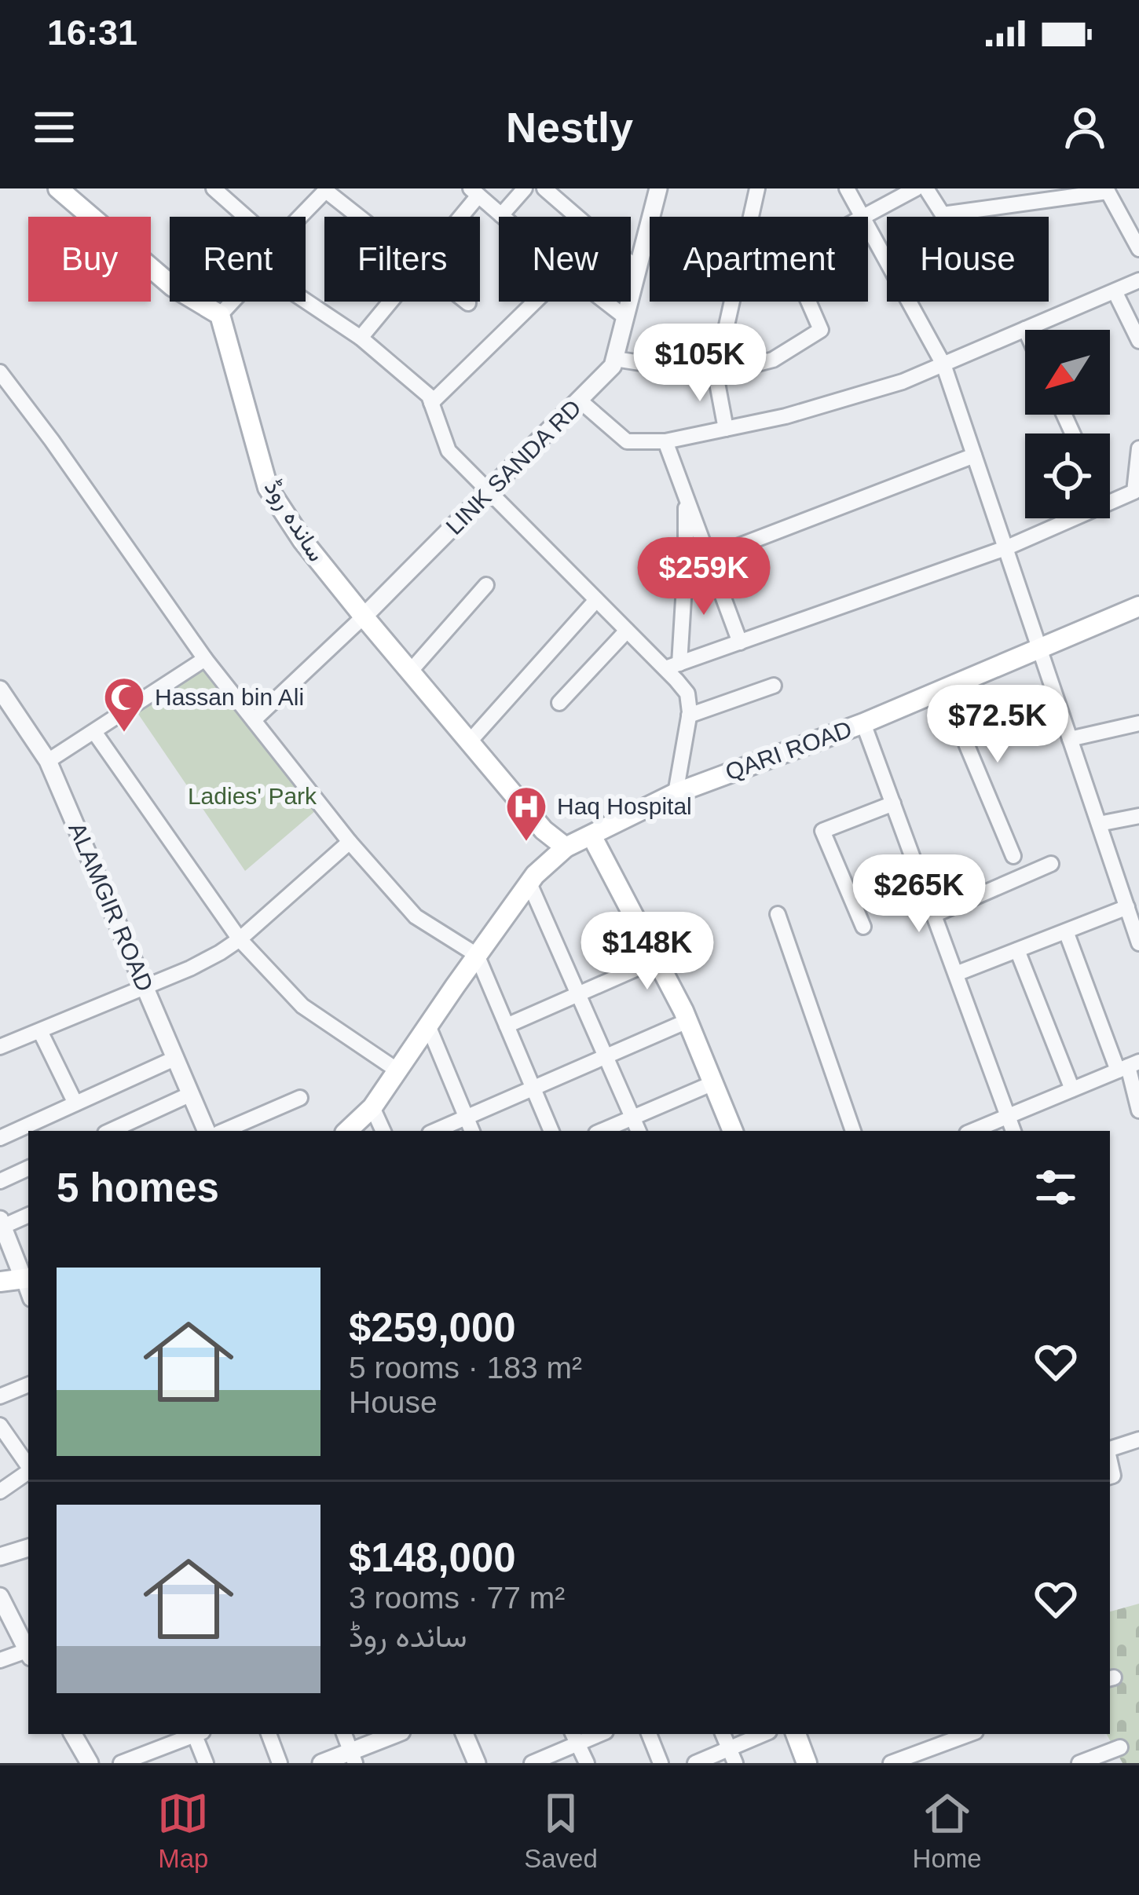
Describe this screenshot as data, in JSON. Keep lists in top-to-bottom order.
{
  "streets": {
    "main road": ["ساندہ روڈ", "QARI ROAD"],
    "street": ["LINK SANDA RD", "ALAMGIR ROAD"]
  },
  "crossings": [
    ["LINK SANDA RD", "ساندہ روڈ"],
    ["ساندہ روڈ", "QARI ROAD"]
  ],
  "parks": ["Ladies' Park"],
  "places": {
    "mosque": ["Hassan bin Ali"],
    "hospital": ["Haq Hospital"]
  },
  "north": "bottom left",
  "page": {
    "status": "16:31",
    "header": "Nestly",
    "chip": [
      "Buy",
      "Rent",
      "Filters",
      "New",
      "Apartment",
      "House"
    ],
    "price": [
      "$105K",
      "$259K",
      "$72.5K",
      "$265K",
      "$148K"
    ],
    "heading": "5 homes",
    "list": [
      {
        "name": "$259,000",
        "note": "5 rooms · 183 m² · House"
      },
      {
        "name": "$148,000",
        "note": "3 rooms · 77 m² · ساندہ روڈ"
      }
    ],
    "tabs": ["Map", "Saved", "Home"]
  }
}
